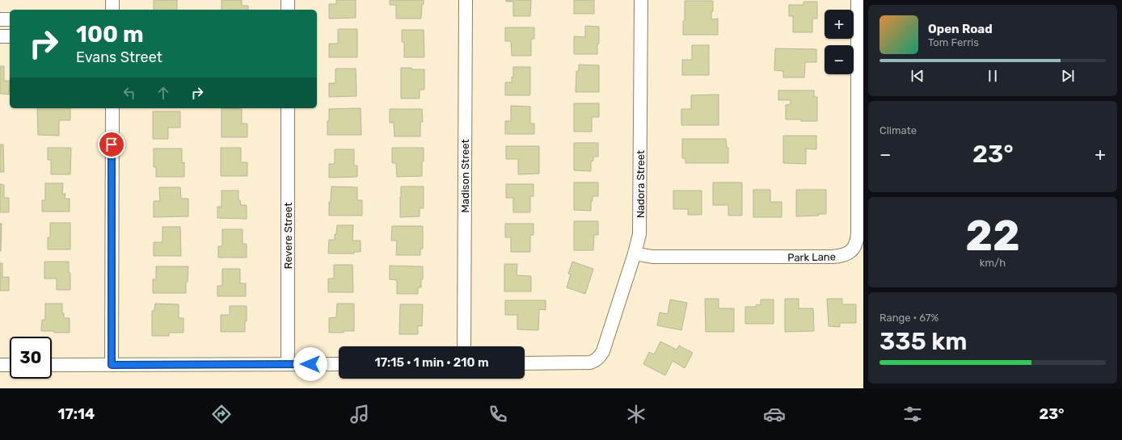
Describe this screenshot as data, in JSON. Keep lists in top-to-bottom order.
{
  "streets": {
    "street": [
      "Madison Street",
      "Nadora Street",
      "Revere Street",
      "Park Lane"
    ]
  },
  "crossings": [
    ["Nadora Street", "Park Lane"]
  ],
  "page": {
    "map_buttons": ["+", "−"],
    "turn": ["100 m", "Evans Street"],
    "song": ["Open Road", "Tom Ferris"],
    "tile": [
      "Climate",
      ["22", "km/h"],
      ["Range · 67%", "335 km"]
    ],
    "heat": ["−", "23°", "+"],
    "limit": "30",
    "trip": "17:15 · 1 min · 210 m",
    "tabs": ["17:14", "23°"]
  }
}
